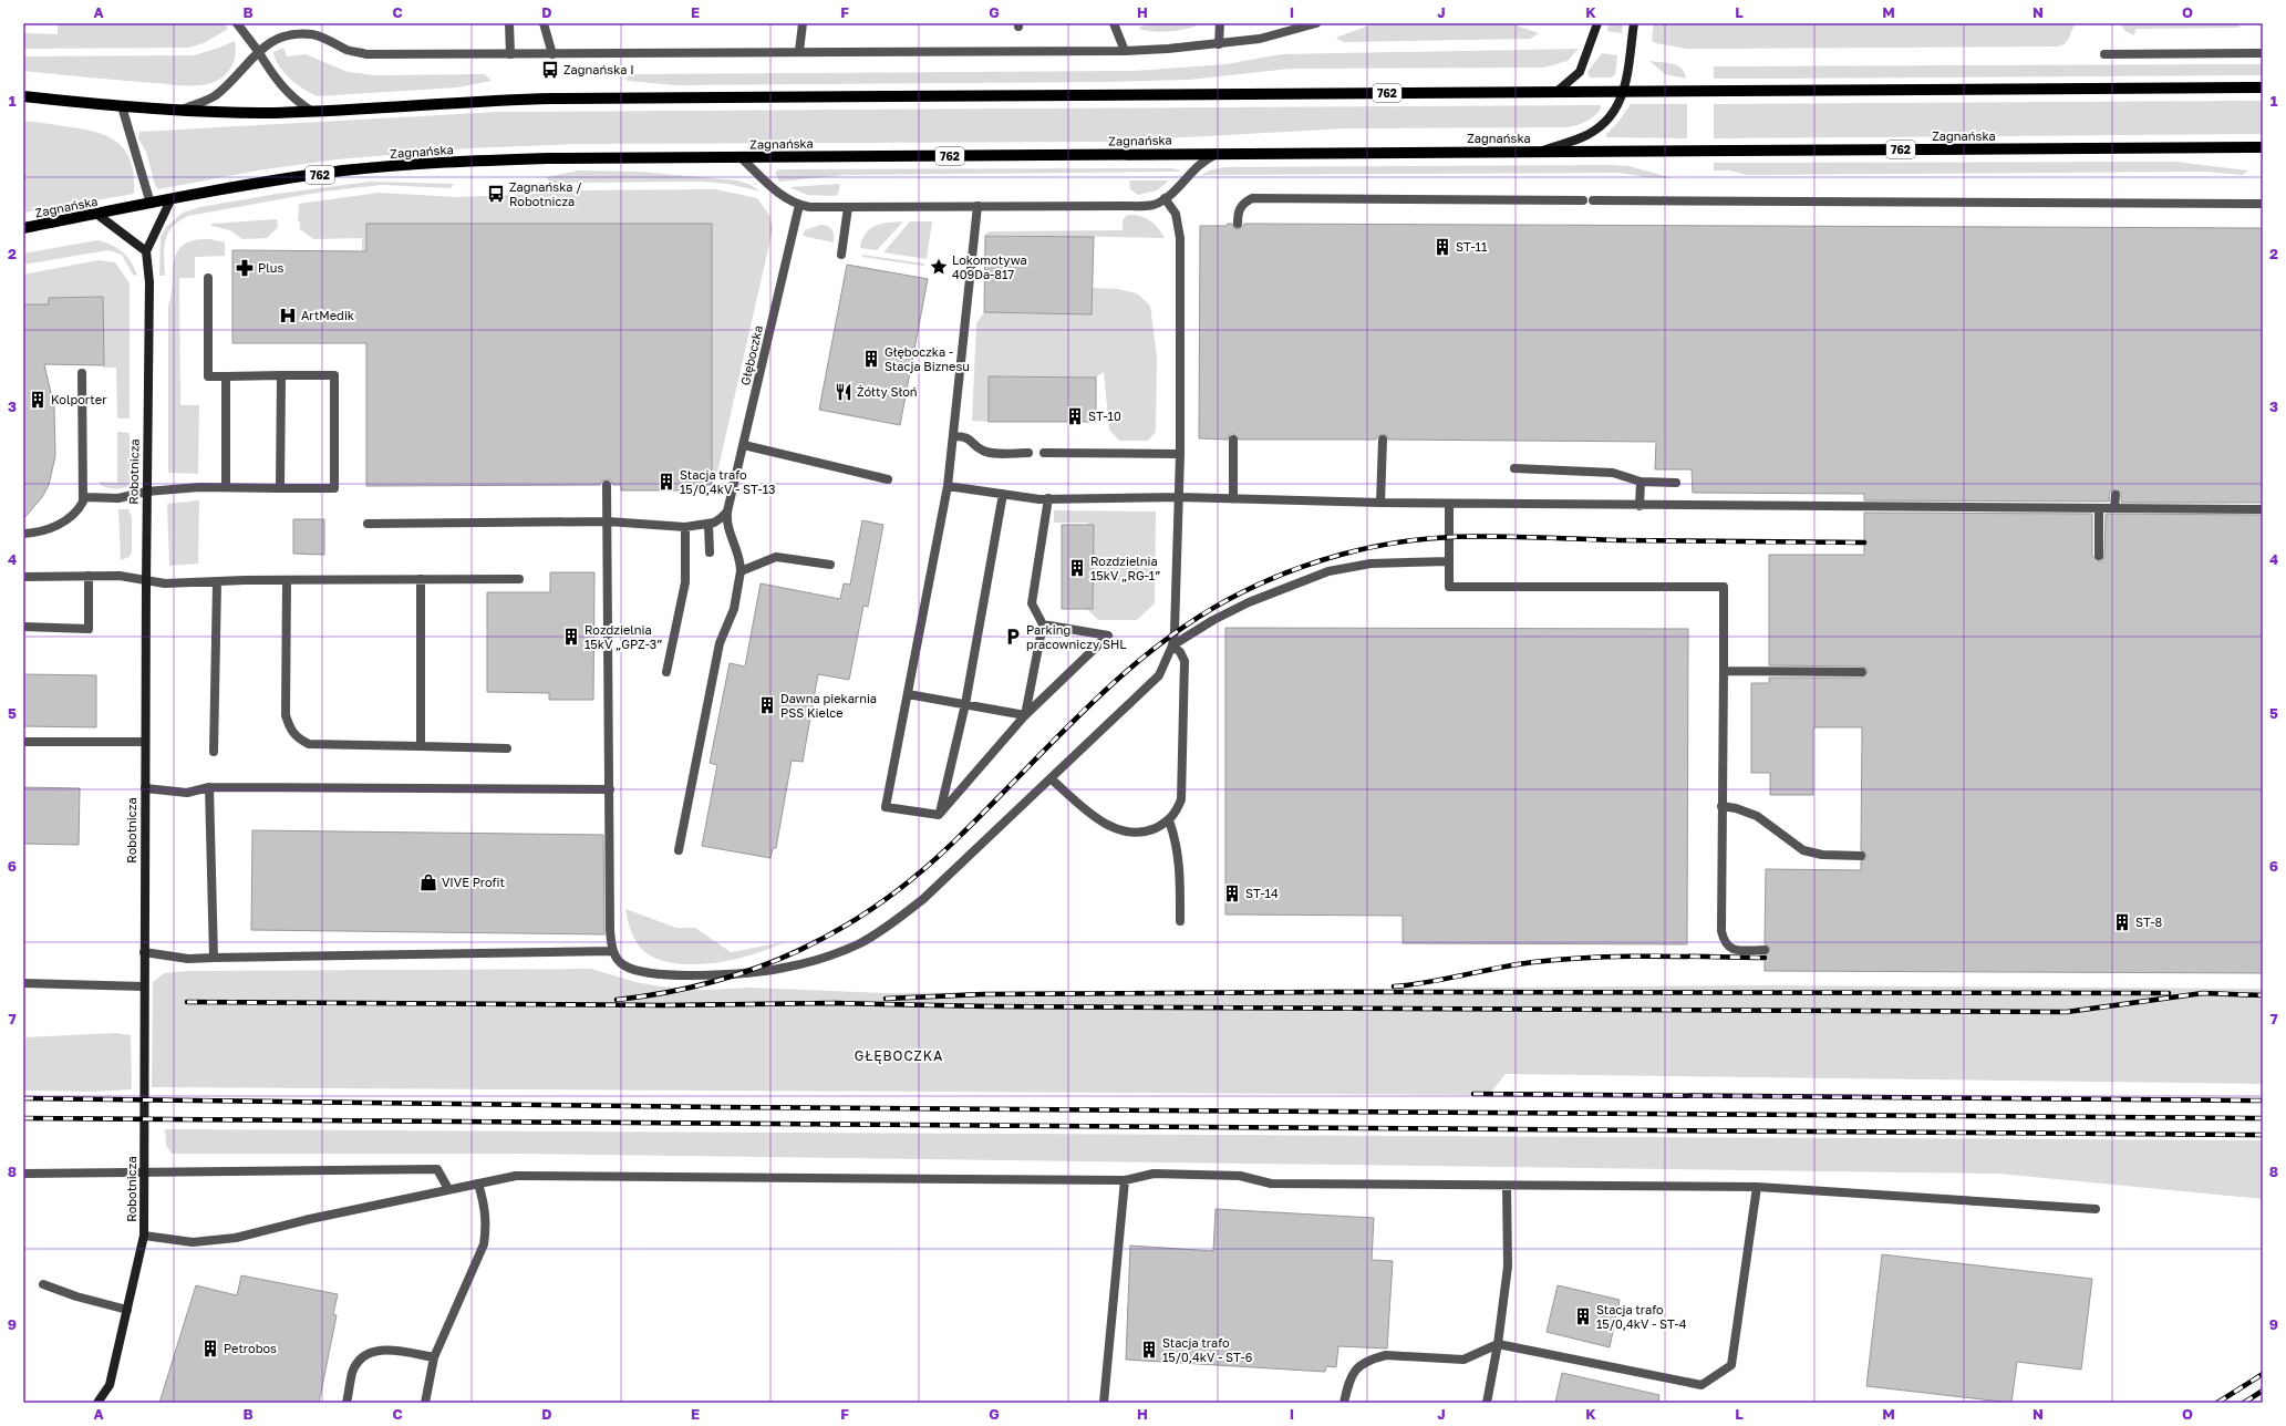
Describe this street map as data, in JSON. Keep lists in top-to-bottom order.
{
  "streets": {
    "main road": ["762", "Zagnańska"],
    "street": ["Głęboczka", "Robotnicza"]
  },
  "districts": ["GŁĘBOCZKA"],
  "places": {
    "bus stop": ["Zagnańska I", "Zagnańska / Robotnicza"],
    "building": [
      "ST-11",
      "Głęboczka - Stacja Biznesu",
      "Kolporter",
      "ST-10",
      "Stacja trafo 15/0,4kV - ST-13",
      "Rozdzielnia 15kV „RG-1”",
      "Rozdzielnia 15kV „GPZ-3”",
      "Dawna piekarnia PSS Kielce",
      "ST-14",
      "ST-8",
      "Stacja trafo 15/0,4kV - ST-4",
      "Petrobos",
      "Stacja trafo 15/0,4kV - ST-6"
    ],
    "place": ["Lokomotywa 409Da-817"],
    "pharmacy": ["Plus"],
    "hospital": ["ArtMedik"],
    "restaurant": ["Żółty Słoń"],
    "parking": ["Parking pracowniczy SHL"],
    "shop": ["VIVE Profit"]
  },
  "grid": {
    "columns": [
      "A",
      "B",
      "C",
      "D",
      "E",
      "F",
      "G",
      "H",
      "I",
      "J",
      "K",
      "L",
      "M",
      "N",
      "O"
    ],
    "rows": [
      "1",
      "2",
      "3",
      "4",
      "5",
      "6",
      "7",
      "8",
      "9"
    ]
  }
}
